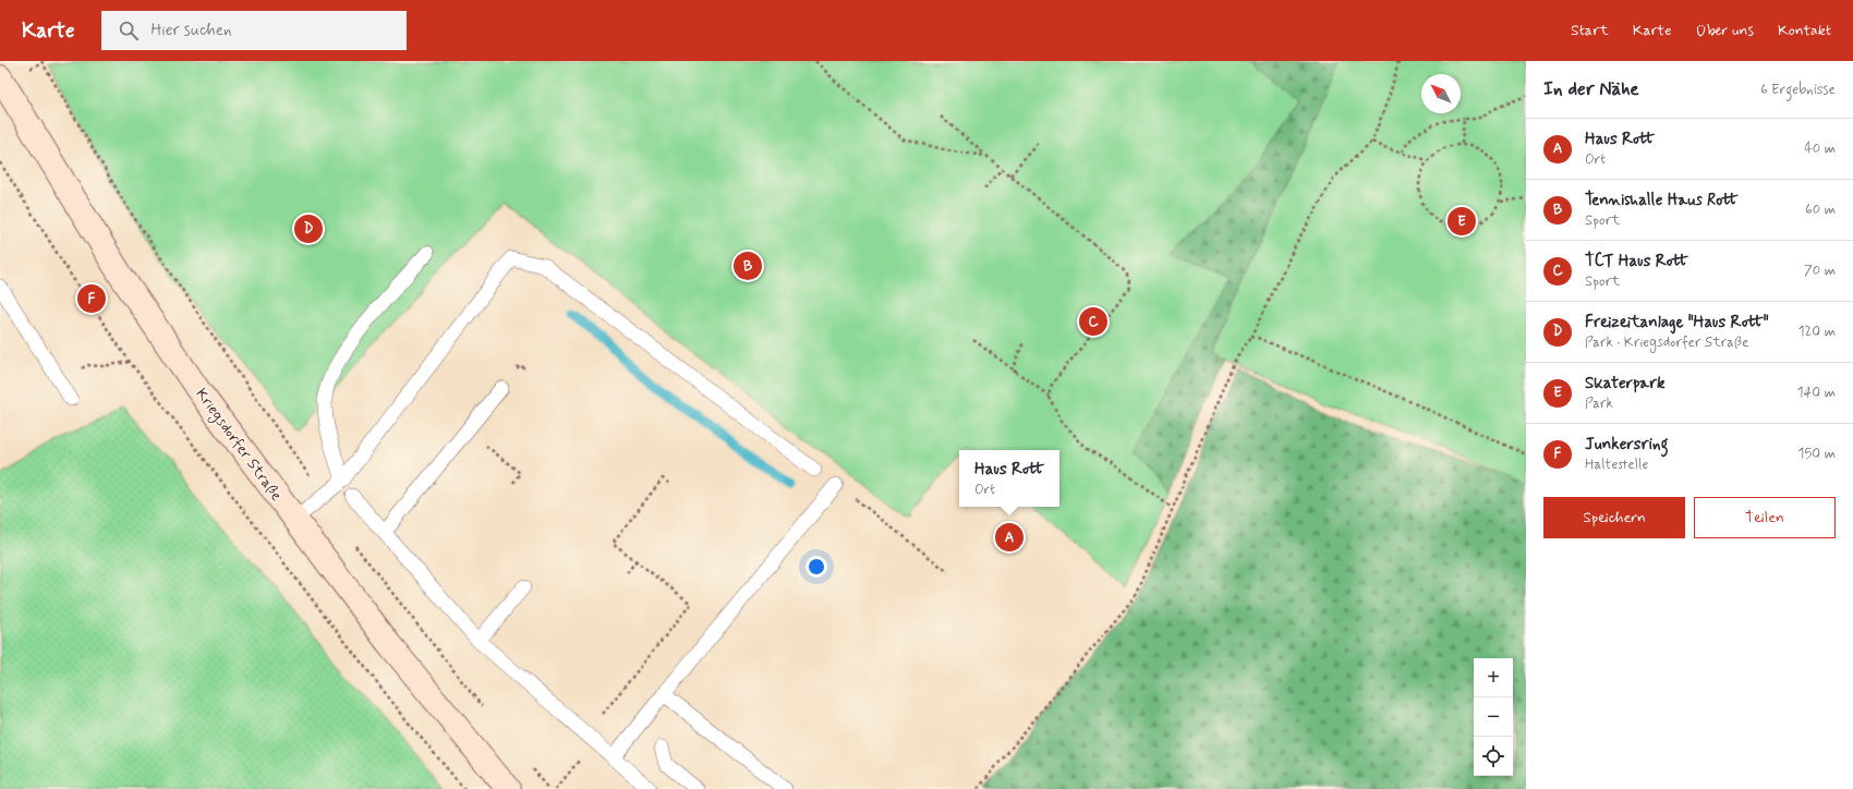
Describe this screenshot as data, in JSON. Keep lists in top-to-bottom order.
{
  "streets": {
    "main road": ["Kriegsdorfer Straße"]
  },
  "north": "top left",
  "page": {
    "header": "Karte",
    "search": "Hier suchen",
    "nav": [
      "Start",
      "Karte",
      "Über uns",
      "Kontakt"
    ],
    "heading": ["In der Nähe", "6 Ergebnisse"],
    "list": [
      {
        "mark": "A",
        "name": "Haus Rott",
        "note": "Ort",
        "value": "40 m"
      },
      {
        "mark": "B",
        "name": "Tennishalle Haus Rott",
        "note": "Sport",
        "value": "60 m"
      },
      {
        "mark": "C",
        "name": "TCT Haus Rott",
        "note": "Sport",
        "value": "70 m"
      },
      {
        "mark": "D",
        "name": "Freizeitanlage \"Haus Rott\"",
        "note": "Park · Kriegsdorfer Straße",
        "value": "120 m"
      },
      {
        "mark": "E",
        "name": "Skaterpark",
        "note": "Park",
        "value": "140 m"
      },
      {
        "mark": "F",
        "name": "Junkersring",
        "note": "Haltestelle",
        "value": "150 m"
      }
    ],
    "pins": [
      "E",
      "D",
      "B",
      "F",
      "C",
      "A"
    ],
    "popup": ["Haus Rott", "Ort"],
    "buttons": ["Speichern", "Teilen"],
    "map_buttons": ["+", "−"]
  }
}
